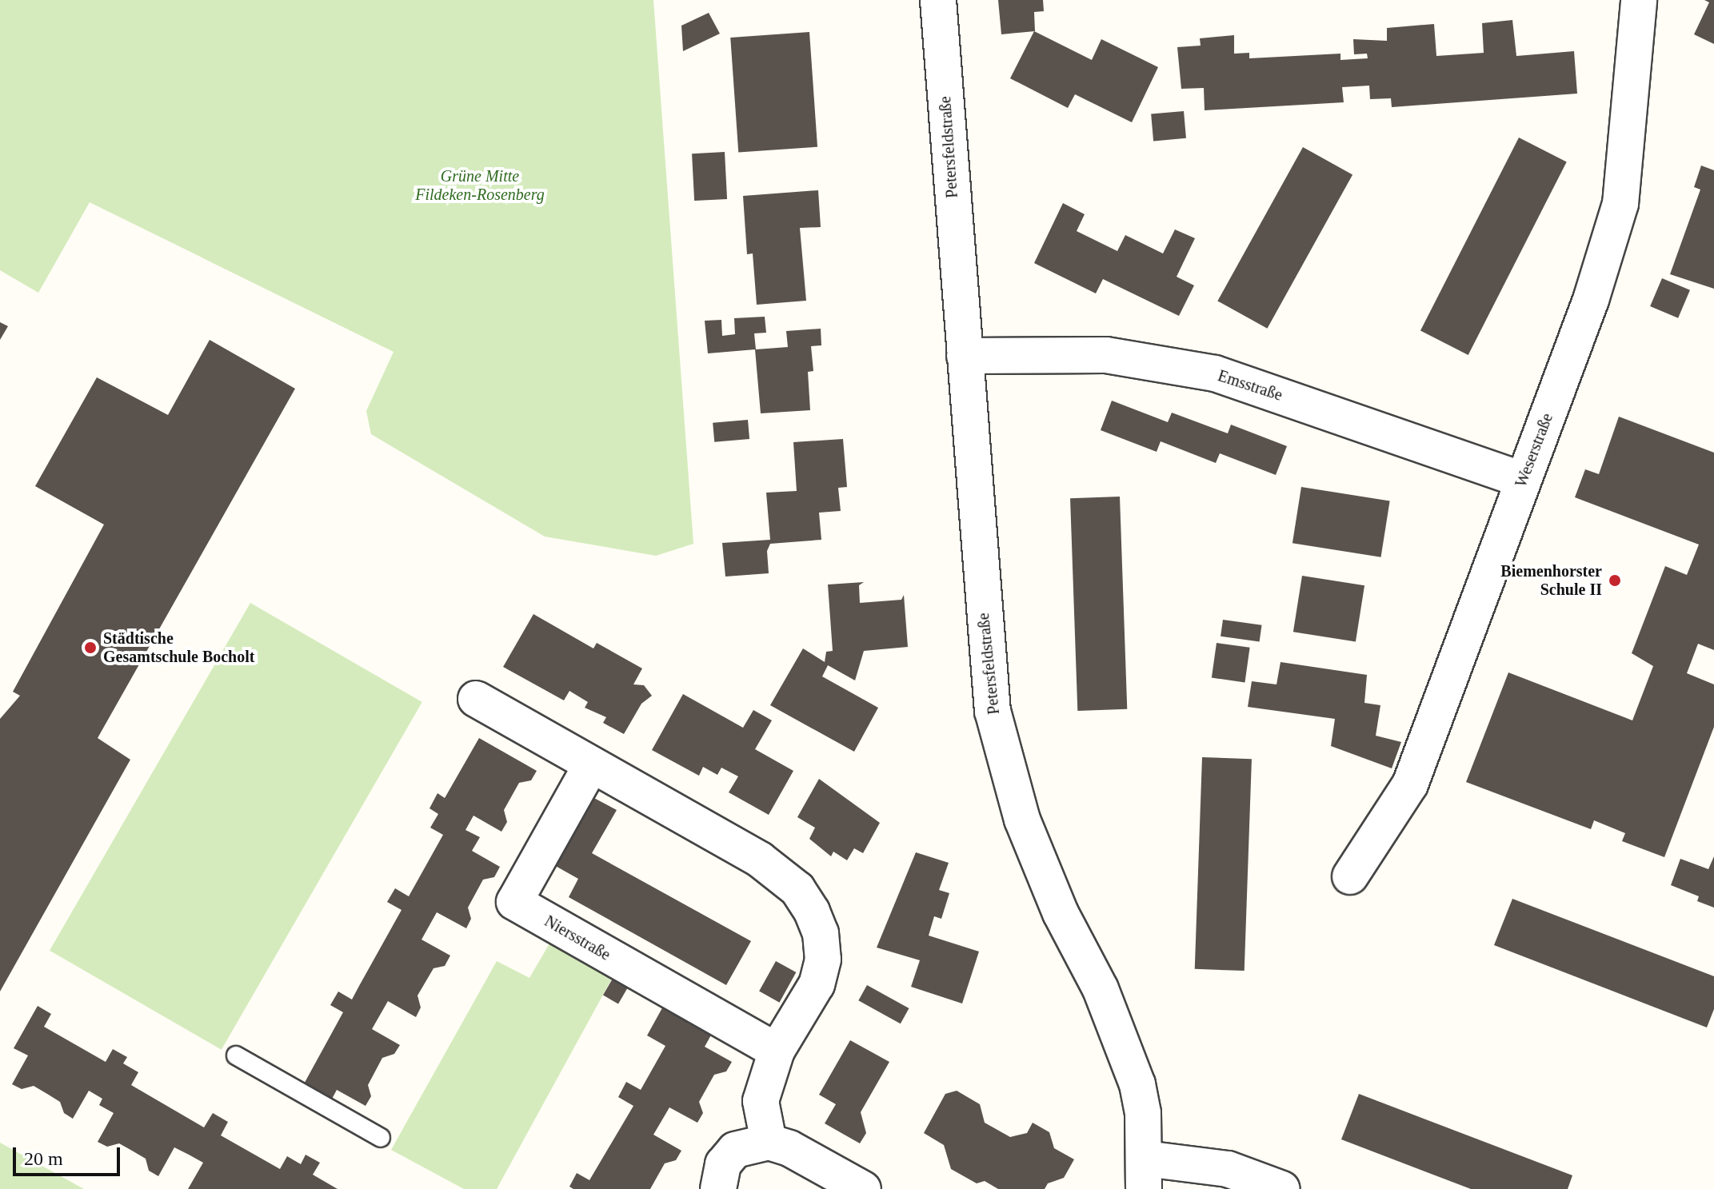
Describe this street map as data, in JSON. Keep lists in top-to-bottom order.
{
  "streets": {
    "street": [
      "Petersfeldstraße",
      "Emsstraße",
      "Weserstraße",
      "Niersstraße"
    ]
  },
  "crossings": [
    ["Petersfeldstraße", "Emsstraße"],
    ["Emsstraße", "Weserstraße"]
  ],
  "parks": ["Grüne Mitte Fildeken-Rosenberg"],
  "places": ["Biemenhorster Schule II", "Städtische Gesamtschule Bocholt"],
  "scale_bar": "20 m"
}
